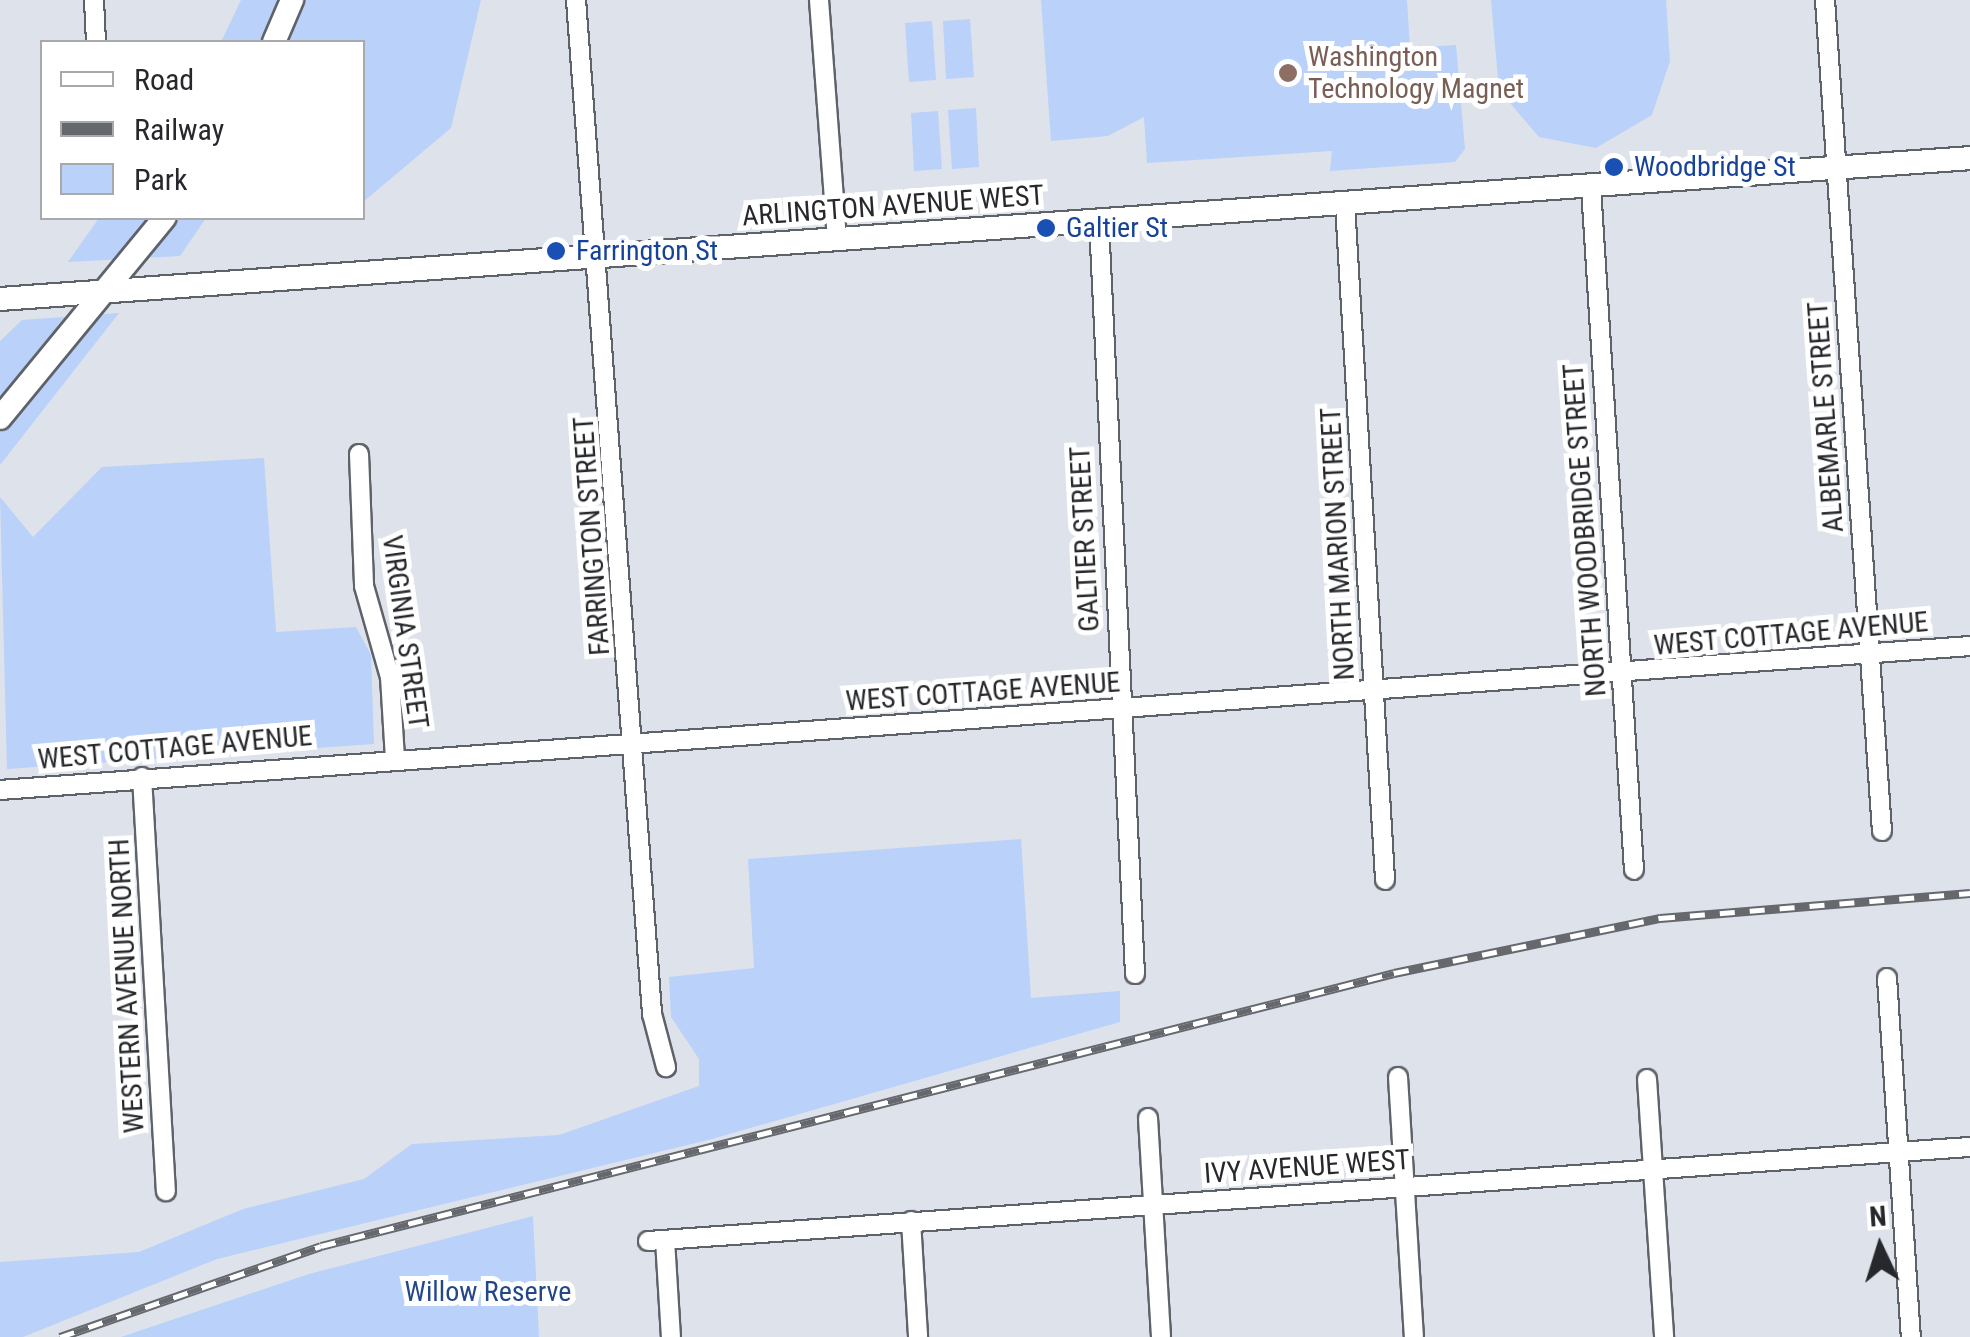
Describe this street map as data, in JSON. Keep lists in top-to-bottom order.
{
  "streets": {
    "street": [
      "ARLINGTON AVENUE WEST",
      "ALBEMARLE STREET",
      "NORTH WOODBRIDGE STREET",
      "FARRINGTON STREET",
      "GALTIER STREET",
      "NORTH MARION STREET",
      "VIRGINIA STREET",
      "WEST COTTAGE AVENUE",
      "WESTERN AVENUE NORTH",
      "IVY AVENUE WEST"
    ]
  },
  "crossings": [
    ["ARLINGTON AVENUE WEST", "ALBEMARLE STREET"],
    ["ARLINGTON AVENUE WEST", "NORTH WOODBRIDGE STREET"],
    ["ARLINGTON AVENUE WEST", "FARRINGTON STREET"],
    ["ARLINGTON AVENUE WEST", "GALTIER STREET"],
    ["ARLINGTON AVENUE WEST", "NORTH MARION STREET"],
    ["ALBEMARLE STREET", "WEST COTTAGE AVENUE"],
    ["NORTH WOODBRIDGE STREET", "WEST COTTAGE AVENUE"],
    ["FARRINGTON STREET", "WEST COTTAGE AVENUE"],
    ["GALTIER STREET", "WEST COTTAGE AVENUE"],
    ["NORTH MARION STREET", "WEST COTTAGE AVENUE"],
    ["VIRGINIA STREET", "WEST COTTAGE AVENUE"],
    ["WEST COTTAGE AVENUE", "WESTERN AVENUE NORTH"]
  ],
  "parks": ["Willow Reserve"],
  "places": [
    "Washington Technology Magnet",
    "Woodbridge St",
    "Galtier St",
    "Farrington St"
  ],
  "legend": ["Road", "Railway", "Park"],
  "north": "top"
}
